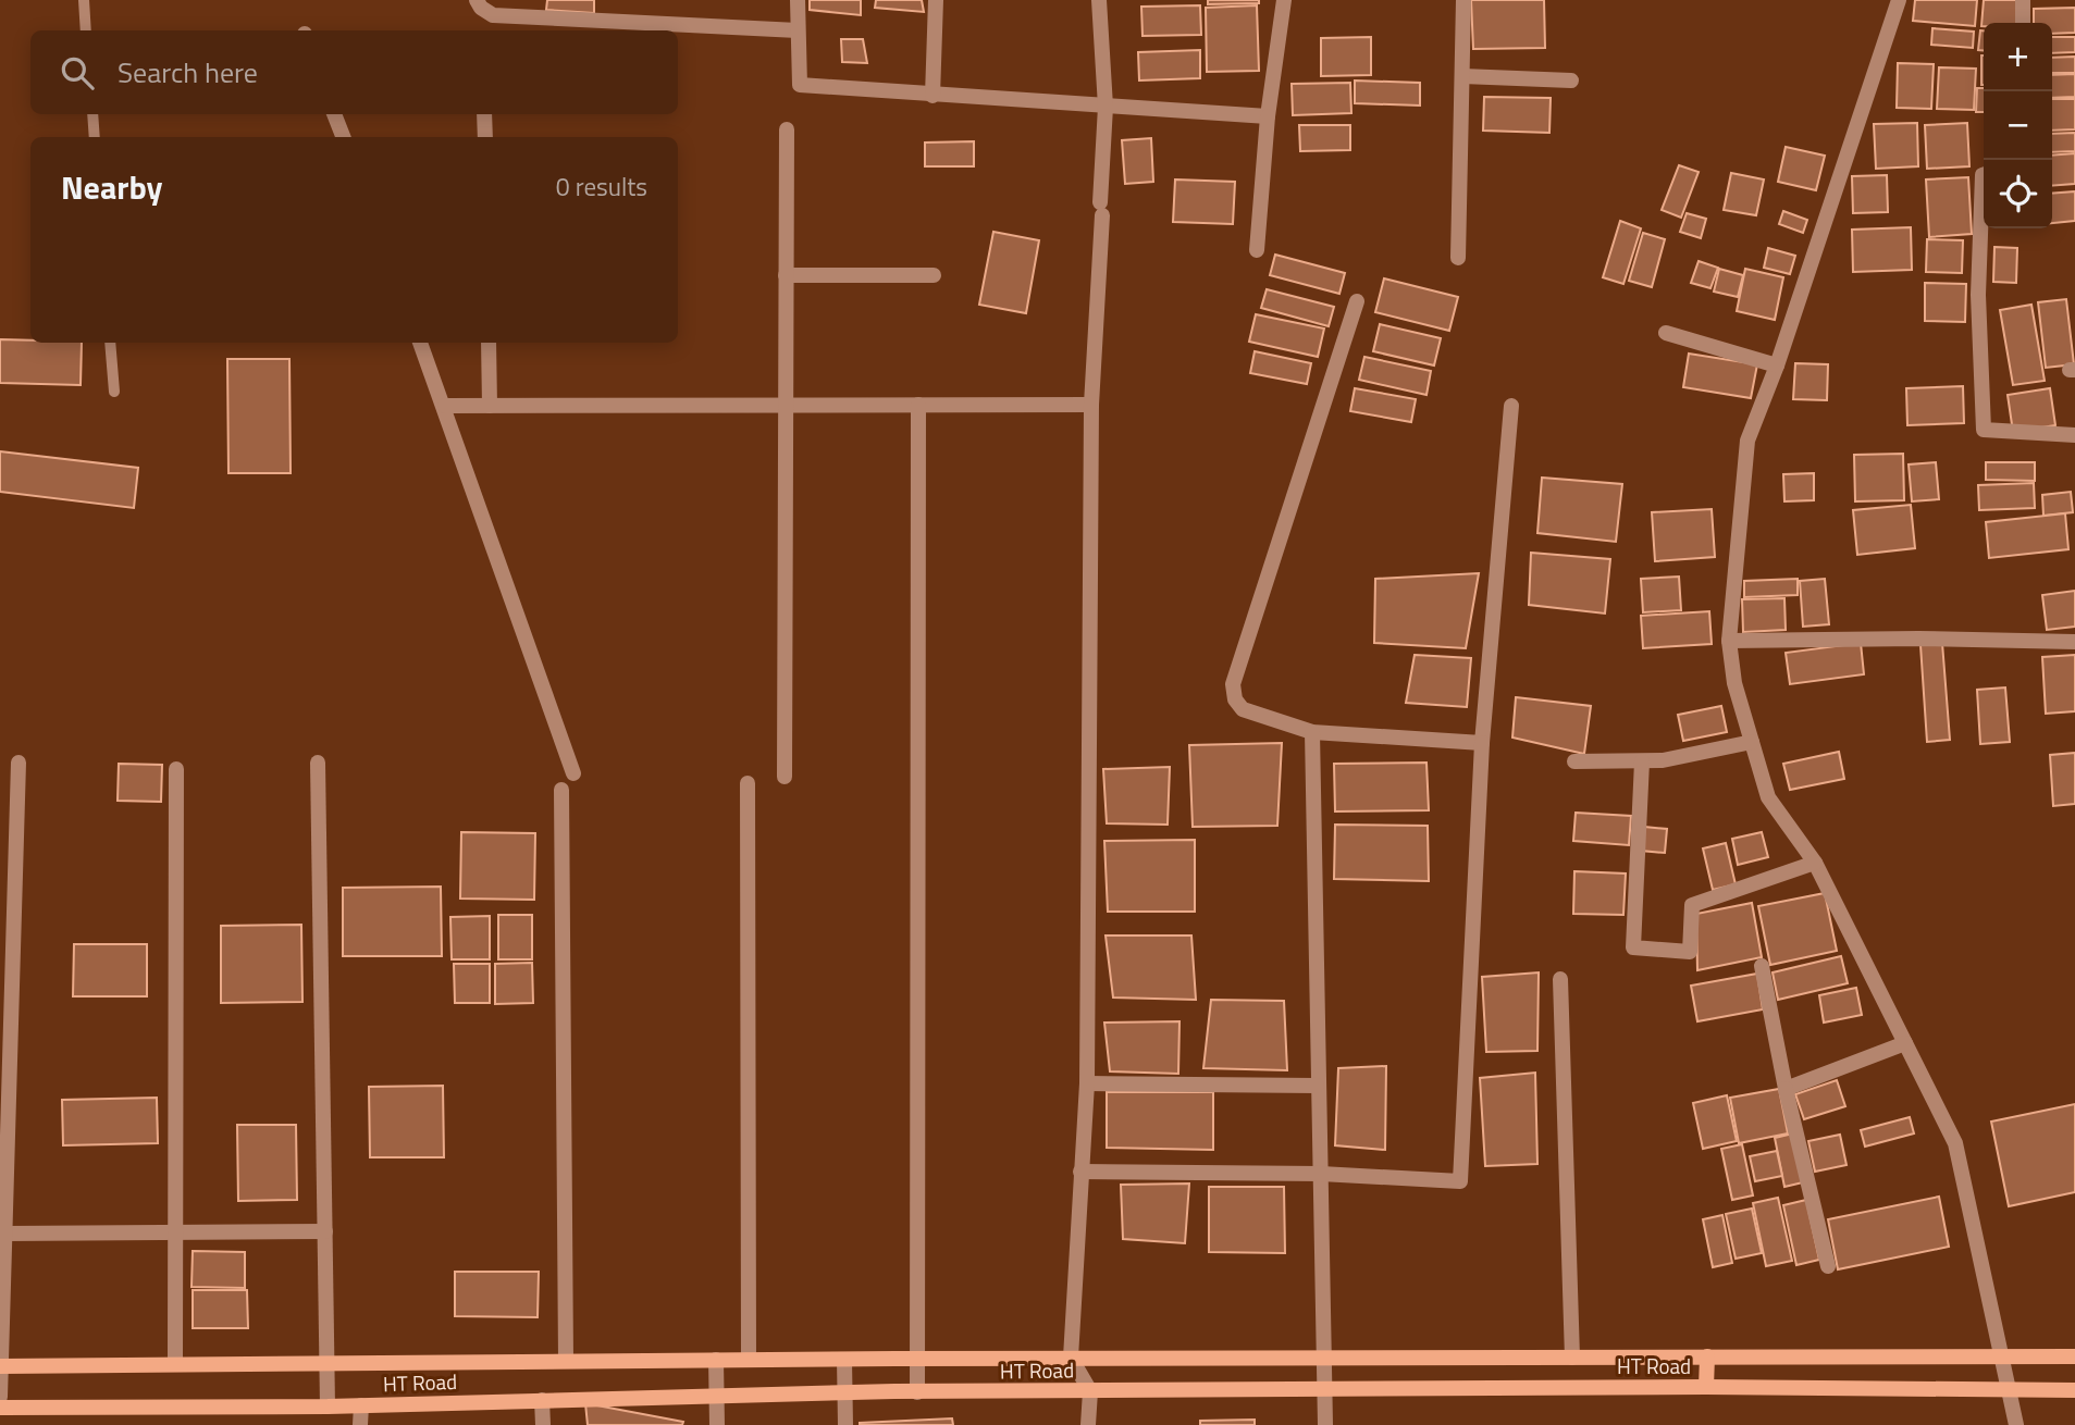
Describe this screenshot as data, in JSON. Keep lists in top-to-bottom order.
{
  "streets": {
    "street": ["HT Road"]
  },
  "page": {
    "map_buttons": ["+", "−"],
    "search": "Search here",
    "heading": ["Nearby", "0 results"]
  }
}
